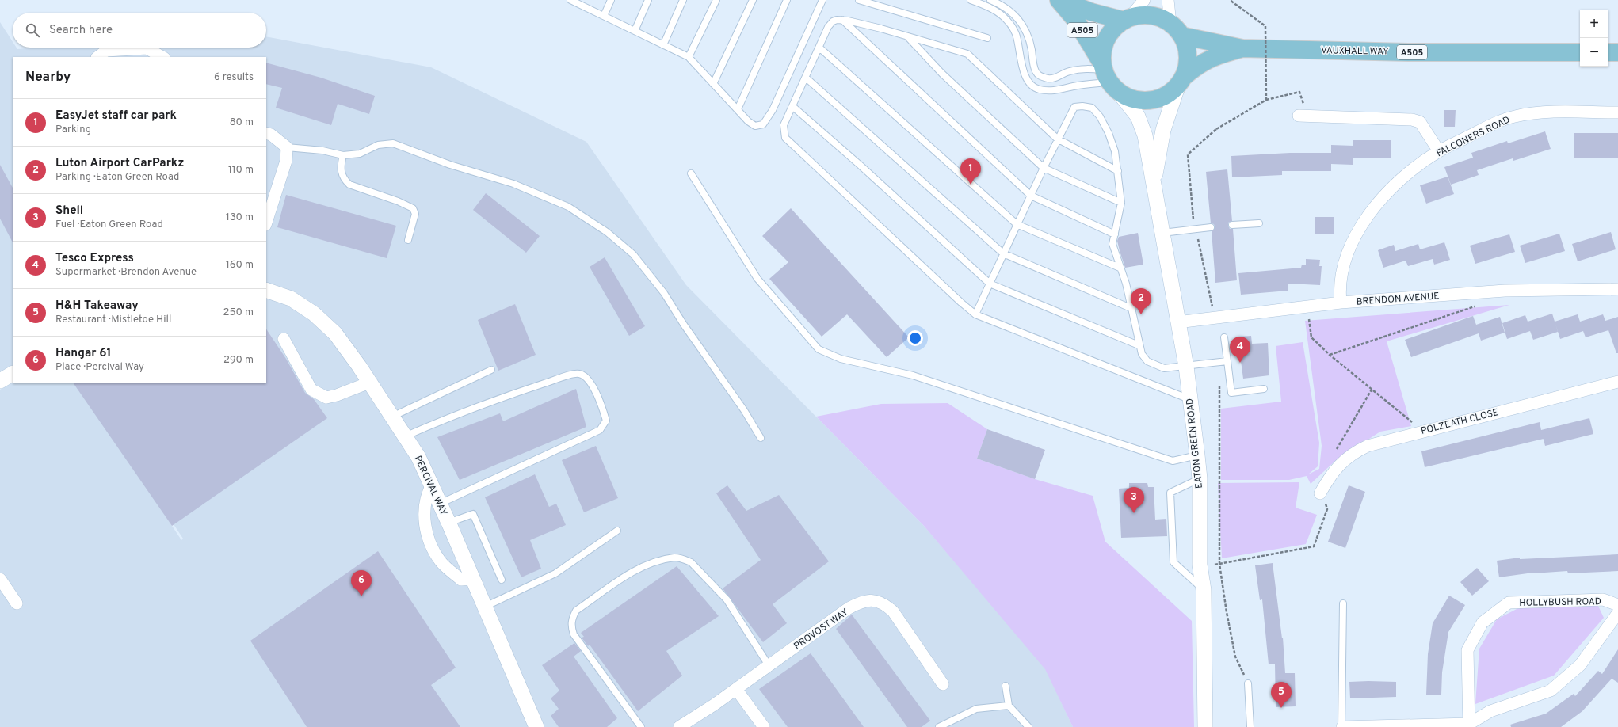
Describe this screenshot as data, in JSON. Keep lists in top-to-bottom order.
{
  "streets": {
    "main road": ["A505", "VAUXHALL WAY"],
    "street": [
      "FALCONERS ROAD",
      "BRENDON AVENUE",
      "POLZEATH CLOSE",
      "EATON GREEN ROAD",
      "PERCIVAL WAY",
      "HOLLYBUSH ROAD",
      "PROVOST WAY"
    ]
  },
  "crossings": [
    ["A505", "VAUXHALL WAY"],
    ["A505", "EATON GREEN ROAD"],
    ["VAUXHALL WAY", "EATON GREEN ROAD"],
    ["FALCONERS ROAD", "BRENDON AVENUE"],
    ["BRENDON AVENUE", "EATON GREEN ROAD"]
  ],
  "page": {
    "map_buttons": ["+", "−"],
    "search": "Search here",
    "heading": ["Nearby", "6 results"],
    "list": [
      {
        "mark": "1",
        "name": "EasyJet staff car park",
        "note": "Parking",
        "value": "80 m"
      },
      {
        "mark": "2",
        "name": "Luton Airport CarParkz",
        "note": "Parking · Eaton Green Road",
        "value": "110 m"
      },
      {
        "mark": "3",
        "name": "Shell",
        "note": "Fuel · Eaton Green Road",
        "value": "130 m"
      },
      {
        "mark": "4",
        "name": "Tesco Express",
        "note": "Supermarket · Brendon Avenue",
        "value": "160 m"
      },
      {
        "mark": "5",
        "name": "H&H Takeaway",
        "note": "Restaurant · Mistletoe Hill",
        "value": "250 m"
      },
      {
        "mark": "6",
        "name": "Hangar 61",
        "note": "Place · Percival Way",
        "value": "290 m"
      }
    ],
    "pins": [
      "1",
      "2",
      "4",
      "3",
      "6",
      "5"
    ]
  }
}
